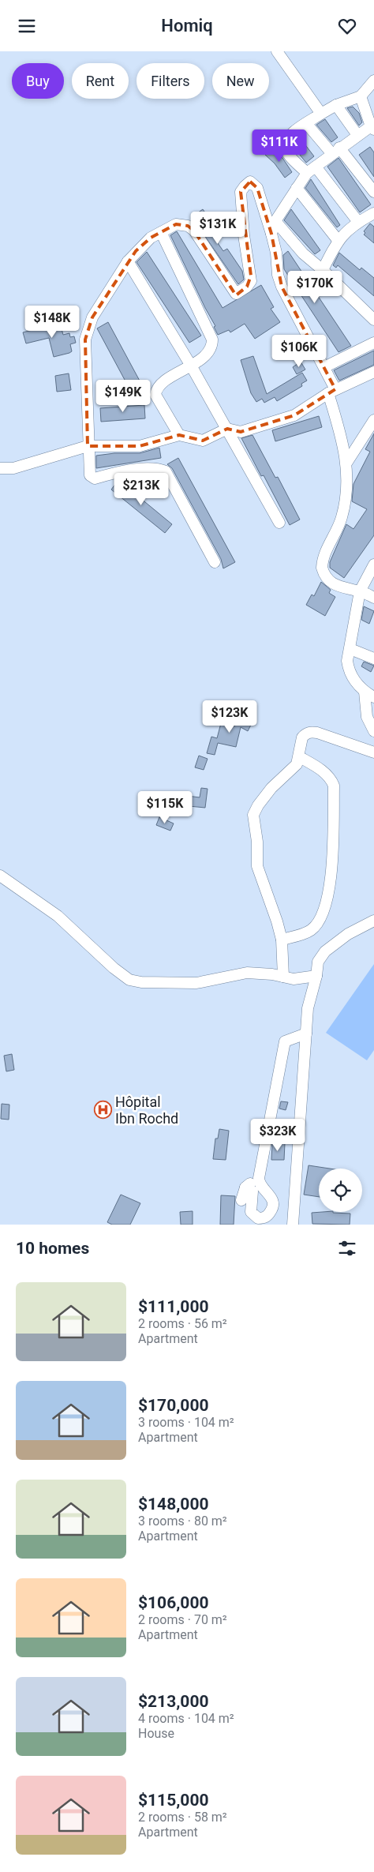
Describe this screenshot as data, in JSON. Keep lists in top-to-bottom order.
{
  "places": {
    "hospital": ["Hôpital Ibn Rochd"]
  },
  "page": {
    "header": "Homiq",
    "chip": [
      "Buy",
      "Rent",
      "Filters",
      "New"
    ],
    "price": [
      "$111K",
      "$131K",
      "$170K",
      "$148K",
      "$106K",
      "$149K",
      "$213K",
      "$123K",
      "$115K",
      "$323K"
    ],
    "heading": "10 homes",
    "list": [
      {
        "name": "$111,000",
        "note": "2 rooms · 56 m² · Apartment"
      },
      {
        "name": "$170,000",
        "note": "3 rooms · 104 m² · Apartment"
      },
      {
        "name": "$148,000",
        "note": "3 rooms · 80 m² · Apartment"
      },
      {
        "name": "$106,000",
        "note": "2 rooms · 70 m² · Apartment"
      },
      {
        "name": "$213,000",
        "note": "4 rooms · 104 m² · House"
      },
      {
        "name": "$115,000",
        "note": "2 rooms · 58 m² · Apartment"
      }
    ]
  }
}
